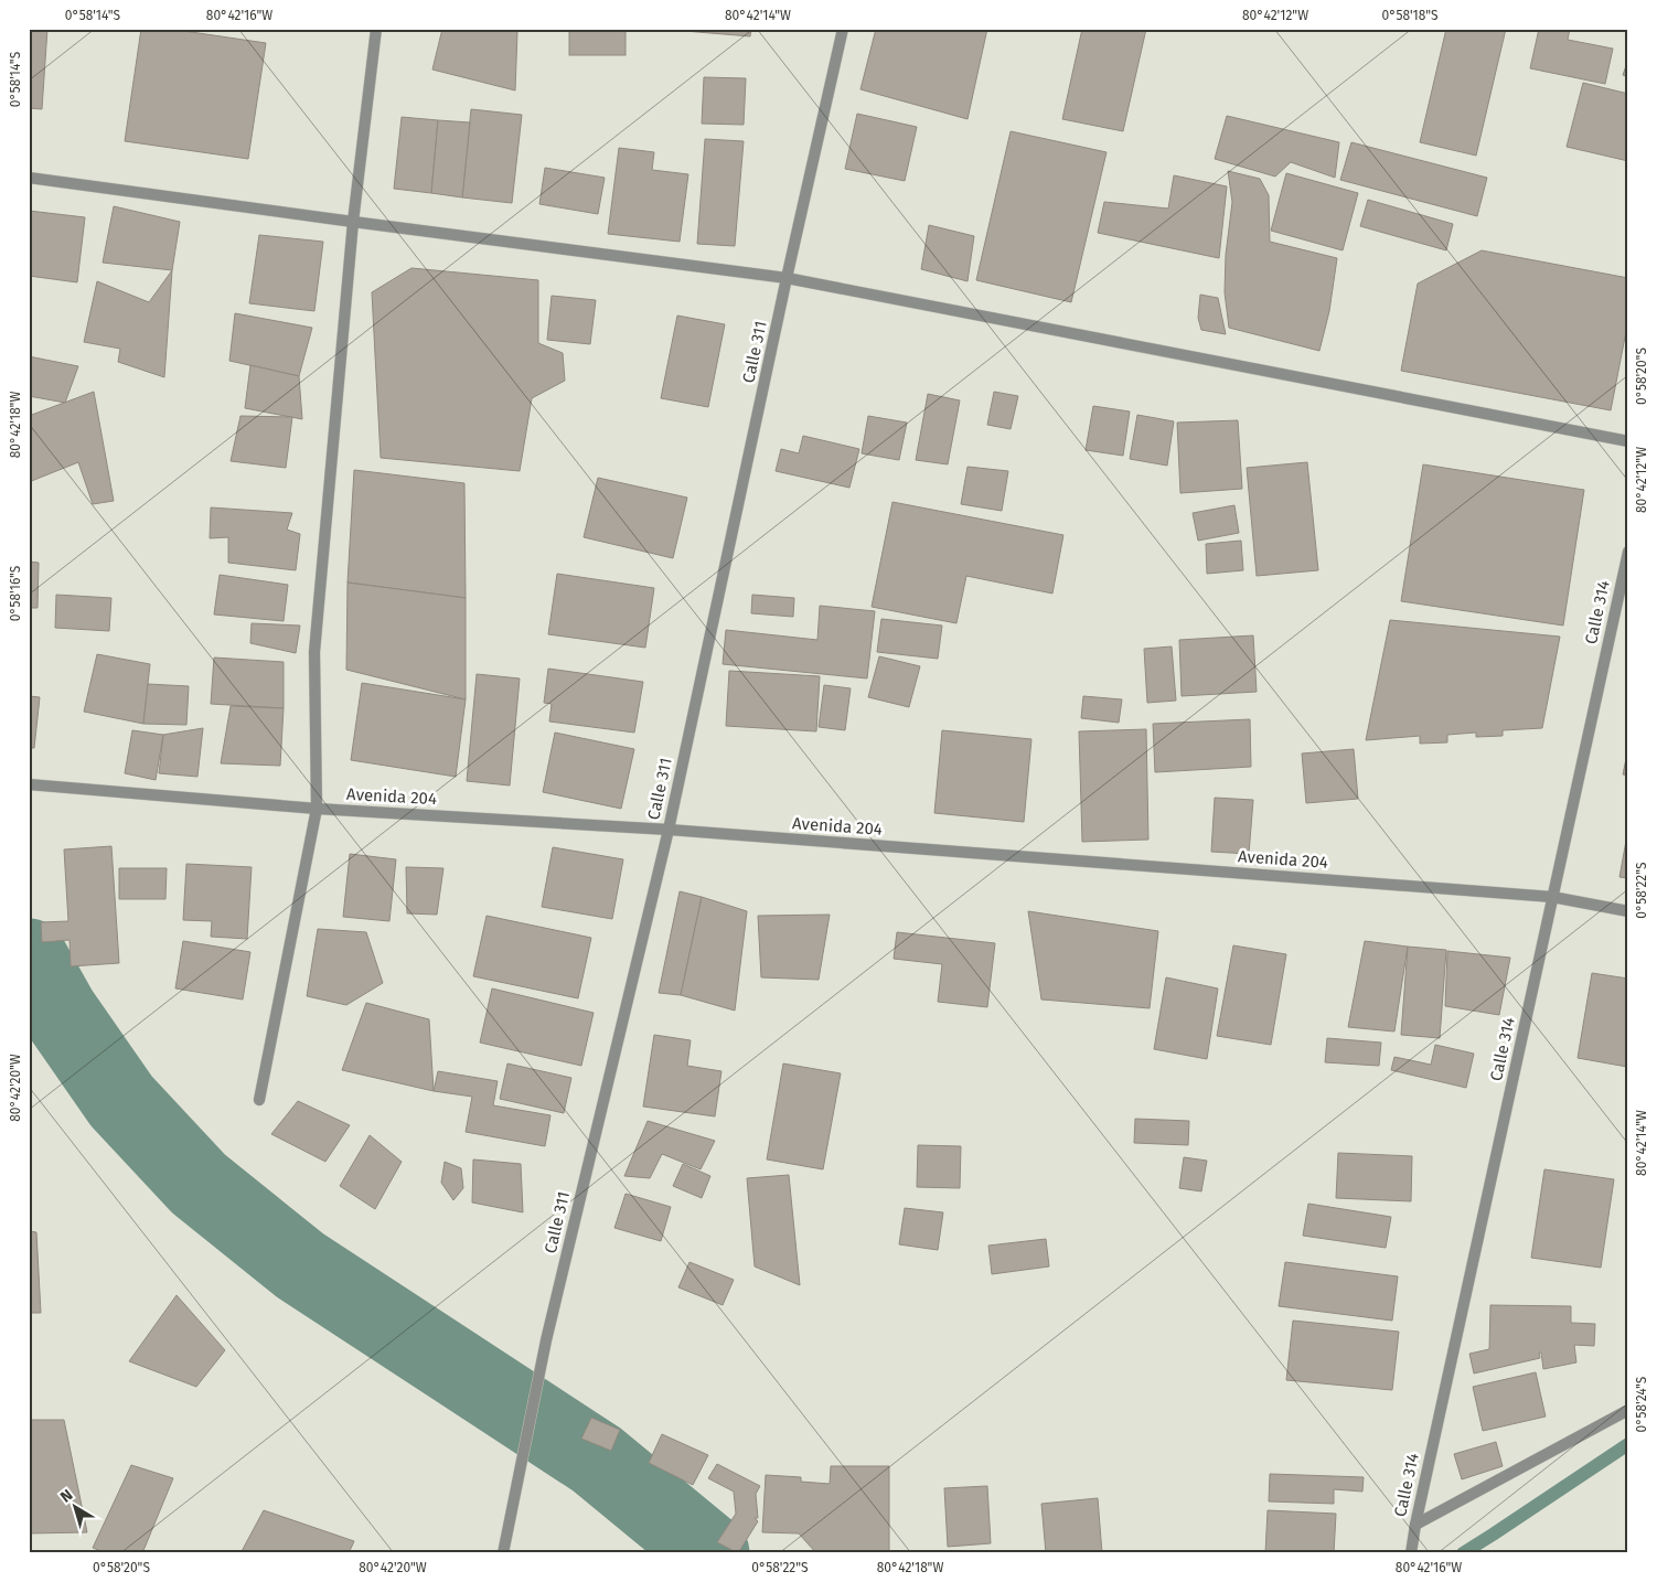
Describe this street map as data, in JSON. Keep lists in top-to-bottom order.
{
  "streets": {
    "street": ["Calle 311", "Calle 314", "Avenida 204"]
  },
  "crossings": [
    ["Calle 311", "Avenida 204"],
    ["Calle 314", "Avenida 204"]
  ],
  "north": "top left",
  "coordinates": [
    "0°58'14\"S",
    "80°42'16\"W",
    "80°42'14\"W",
    "80°42'12\"W",
    "0°58'18\"S",
    "0°58'20\"S",
    "80°42'18\"W",
    "0°58'16\"S",
    "0°58'22\"S",
    "80°42'20\"W",
    "0°58'24\"S"
  ]
}
